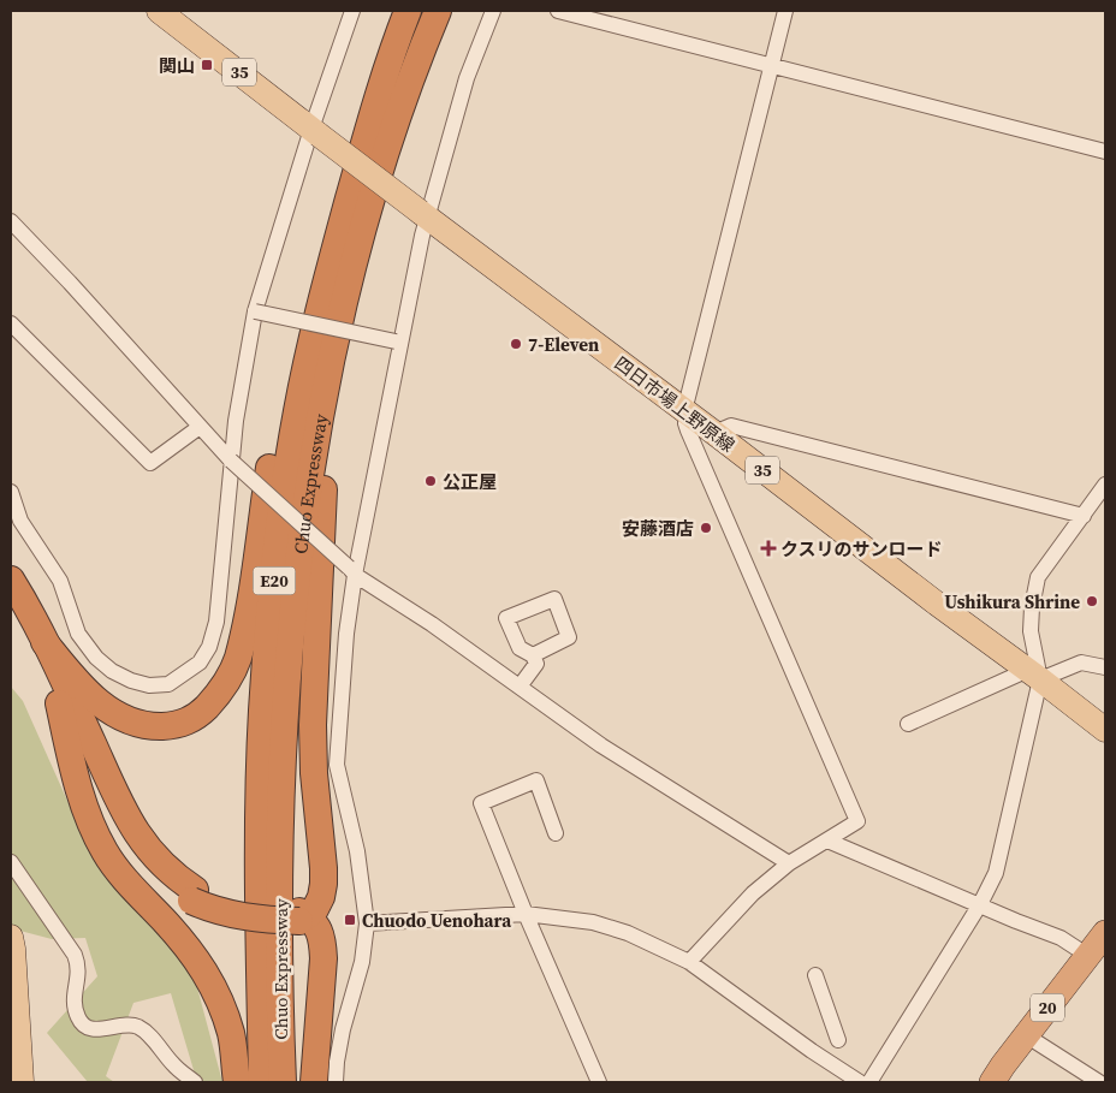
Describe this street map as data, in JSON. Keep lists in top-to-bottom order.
{
  "streets": {
    "highway": ["Chuo Expressway", "E20", "20"],
    "main road": ["35", "四日市場上野原線"]
  },
  "places": {
    "transit": ["関山", "Chuodo Uenohara"],
    "other": [
      "7-Eleven",
      "公正屋",
      "安藤酒店",
      "Ushikura Shrine"
    ],
    "health": ["クスリのサンロード"]
  }
}
